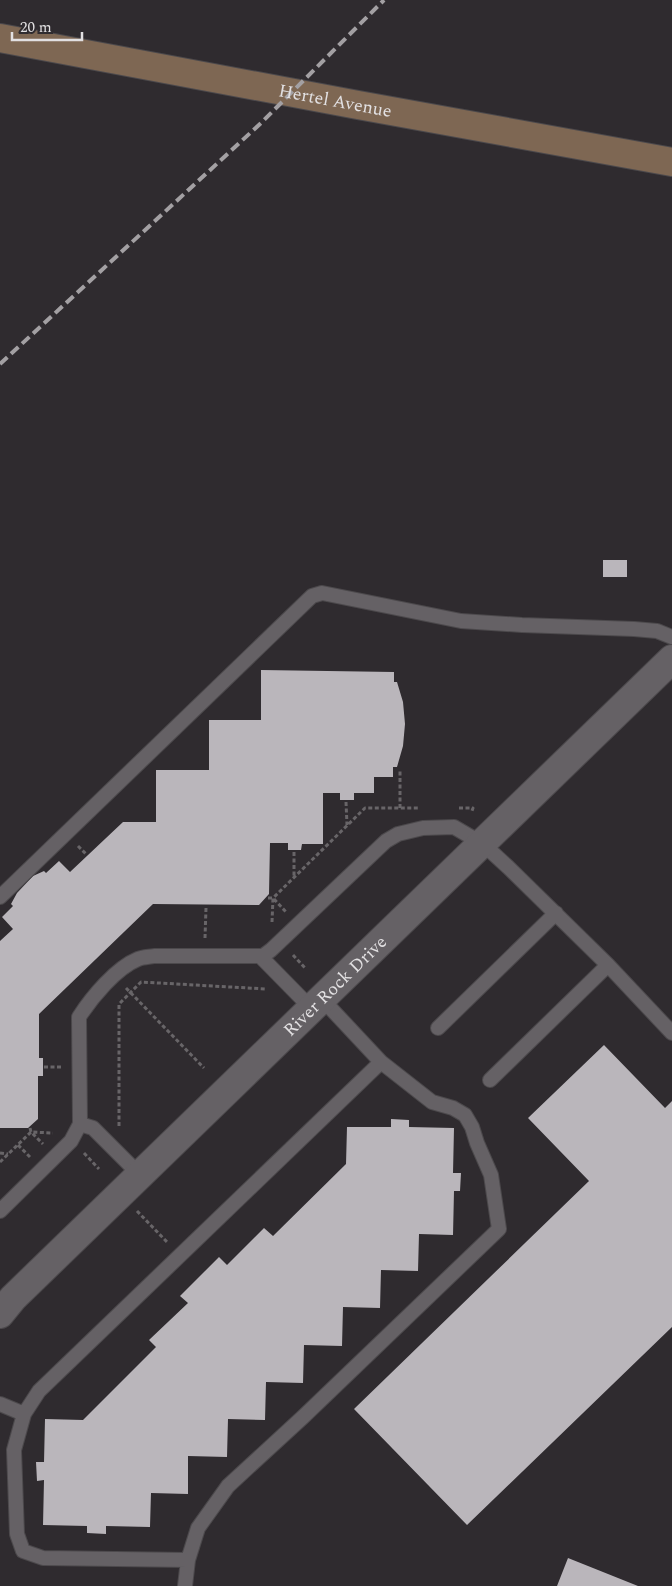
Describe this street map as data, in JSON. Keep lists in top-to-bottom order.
{
  "streets": {
    "street": ["Hertel Avenue", "River Rock Drive"]
  },
  "scale_bar": "20 m"
}
